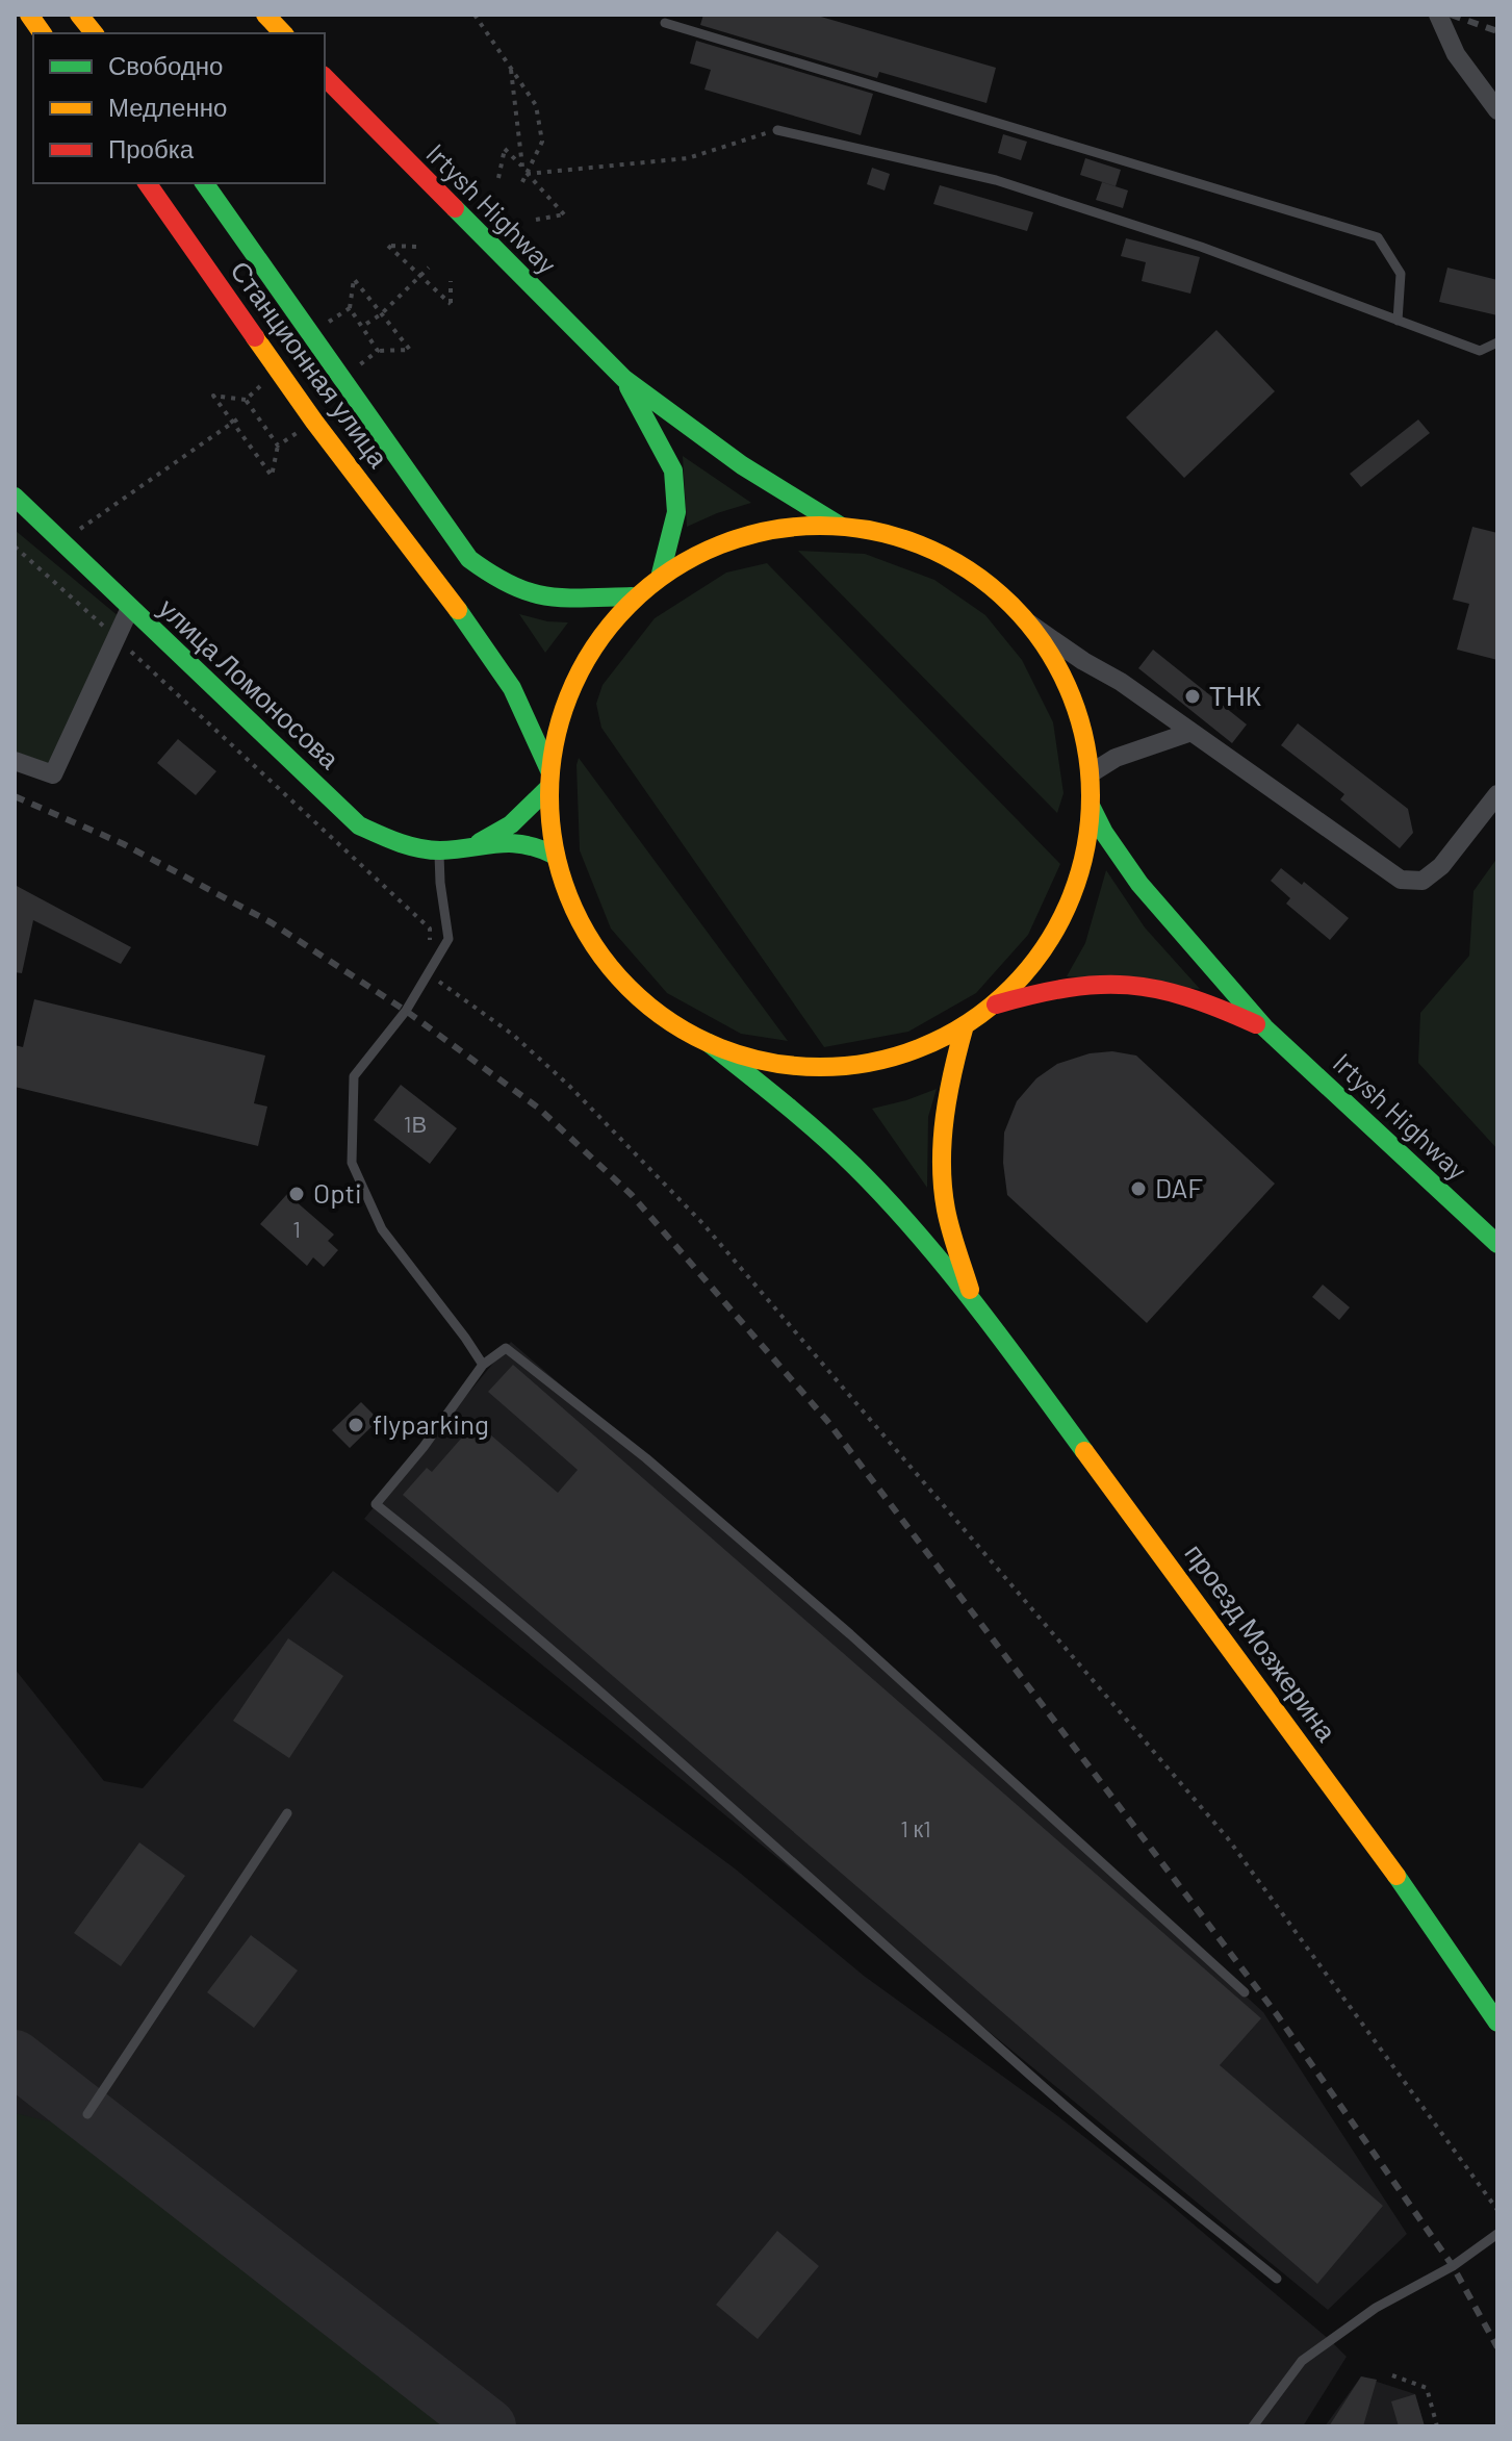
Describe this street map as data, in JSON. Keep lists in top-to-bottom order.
{
  "streets": {
    "main road": [
      "Irtysh Highway",
      "Станционная улица",
      "улица Ломоносова",
      "проезд Мозжерина"
    ]
  },
  "places": [
    "ТНК",
    "DAF",
    "Opti",
    "flyparking"
  ],
  "house_numbers": ["1В", "1", "1 к1"],
  "legend": ["Свободно", "Медленно", "Пробка"]
}
